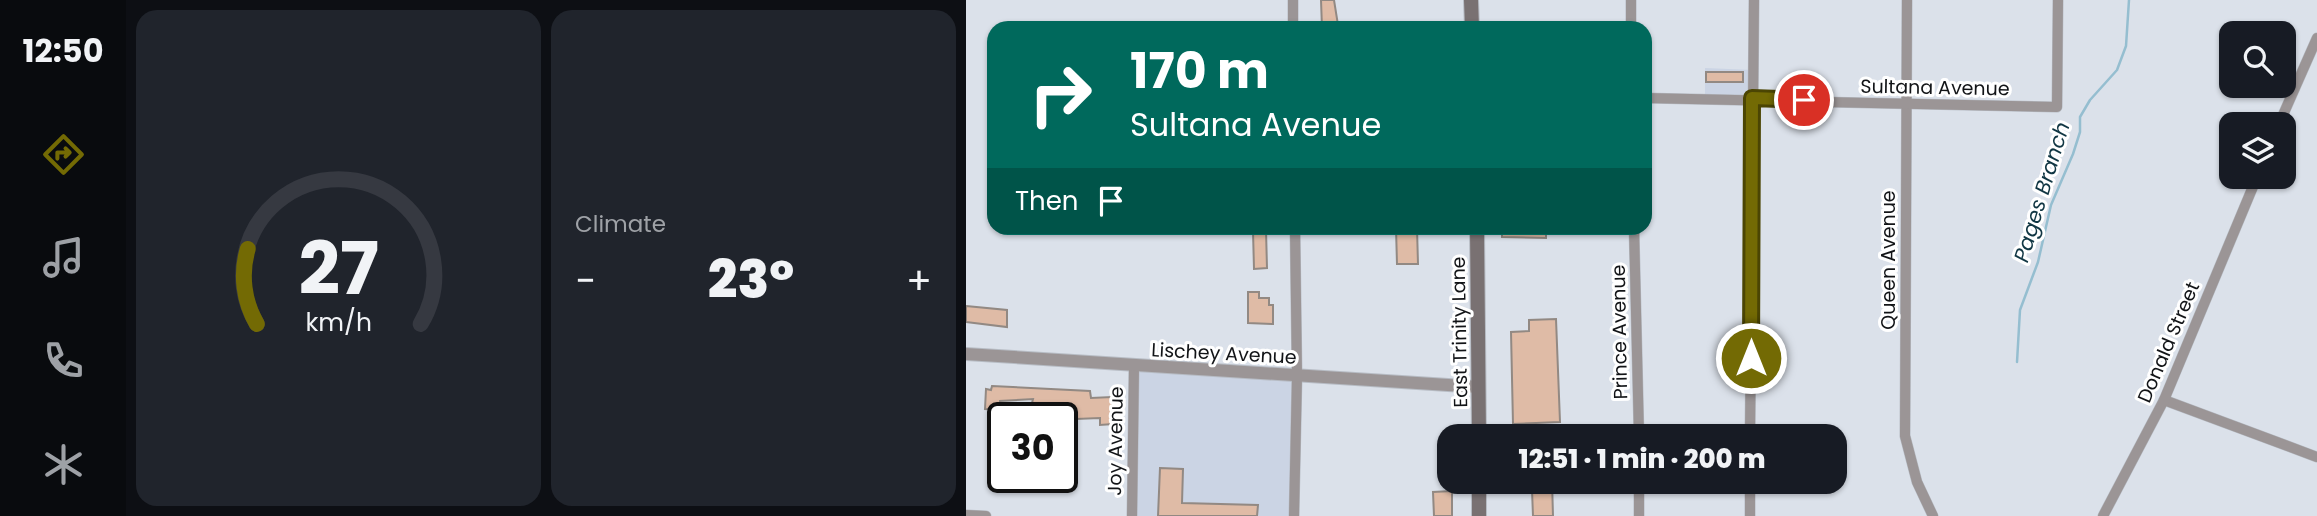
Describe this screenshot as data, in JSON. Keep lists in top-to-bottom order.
{
  "streets": {
    "main road": ["East Trinity Lane"],
    "street": [
      "Sultana Avenue",
      "Queen Avenue",
      "Prince Avenue",
      "Donald Street",
      "Lischey Avenue",
      "Joy Avenue"
    ]
  },
  "crossings": [
    ["Sultana Avenue", "Queen Avenue"],
    ["East Trinity Lane", "Lischey Avenue"],
    ["Lischey Avenue", "Joy Avenue"]
  ],
  "water": ["Pages Branch"],
  "page": {
    "tabs": "12:50",
    "tile": "Climate",
    "turn": ["170 m", "Sultana Avenue"],
    "then": "Then",
    "heat": ["−", "23°", "+"],
    "limit": "30",
    "trip": "12:51 · 1 min · 200 m",
    "gauge": ["27", "km/h"]
  }
}
